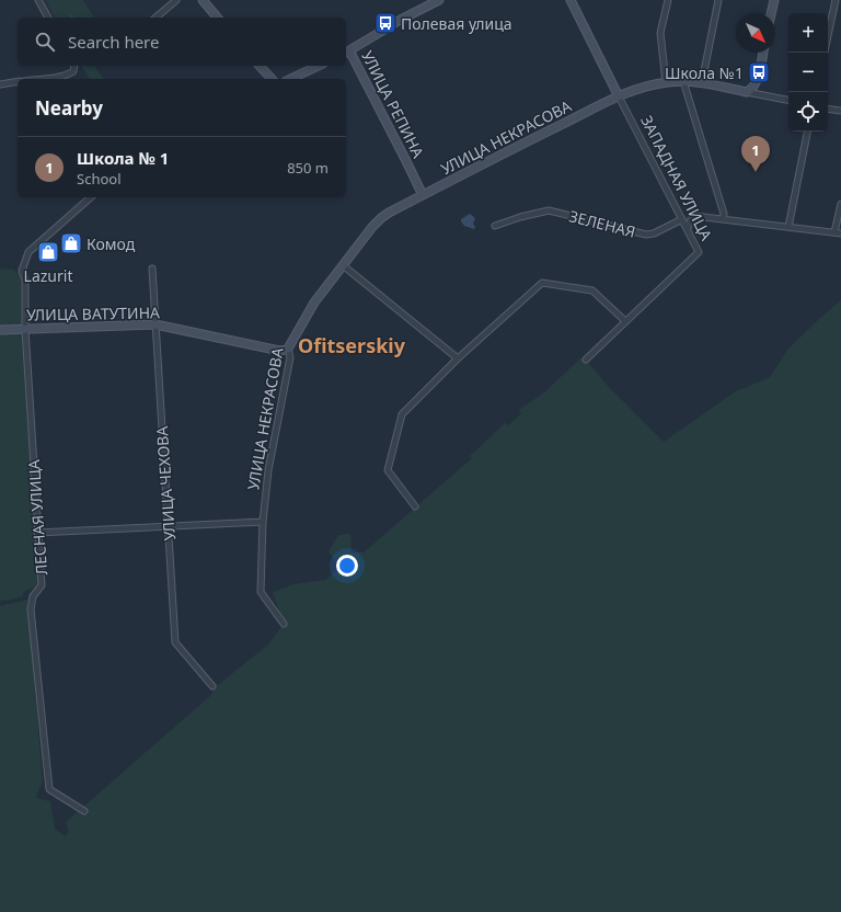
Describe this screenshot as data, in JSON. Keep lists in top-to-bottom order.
{
  "streets": {
    "street": [
      "УЛИЦА РЕПИНА",
      "УЛИЦА НЕКРАСОВА",
      "ЗАПАДНАЯ УЛИЦА",
      "ЗЕЛЕНАЯ",
      "УЛИЦА ВАТУТИНА",
      "УЛИЦА ЧЕХОВА",
      "ЛЕСНАЯ УЛИЦА"
    ]
  },
  "crossings": [
    ["УЛИЦА РЕПИНА", "УЛИЦА НЕКРАСОВА"],
    ["УЛИЦА НЕКРАСОВА", "ЗАПАДНАЯ УЛИЦА"],
    ["УЛИЦА НЕКРАСОВА", "УЛИЦА ВАТУТИНА"],
    ["ЗАПАДНАЯ УЛИЦА", "ЗЕЛЕНАЯ"],
    ["УЛИЦА ВАТУТИНА", "УЛИЦА ЧЕХОВА"],
    ["УЛИЦА ВАТУТИНА", "ЛЕСНАЯ УЛИЦА"]
  ],
  "districts": ["Ofitserskiy"],
  "places": {
    "bus stop": ["Полевая улица", "Школа №1"],
    "shop": ["Комод", "Lazurit"]
  },
  "north": "bottom right",
  "page": {
    "map_buttons": ["+", "−"],
    "search": "Search here",
    "heading": "Nearby",
    "pins": "1",
    "list": [
      {
        "mark": "1",
        "name": "Школа № 1",
        "note": "School",
        "value": "850 m"
      }
    ]
  }
}
